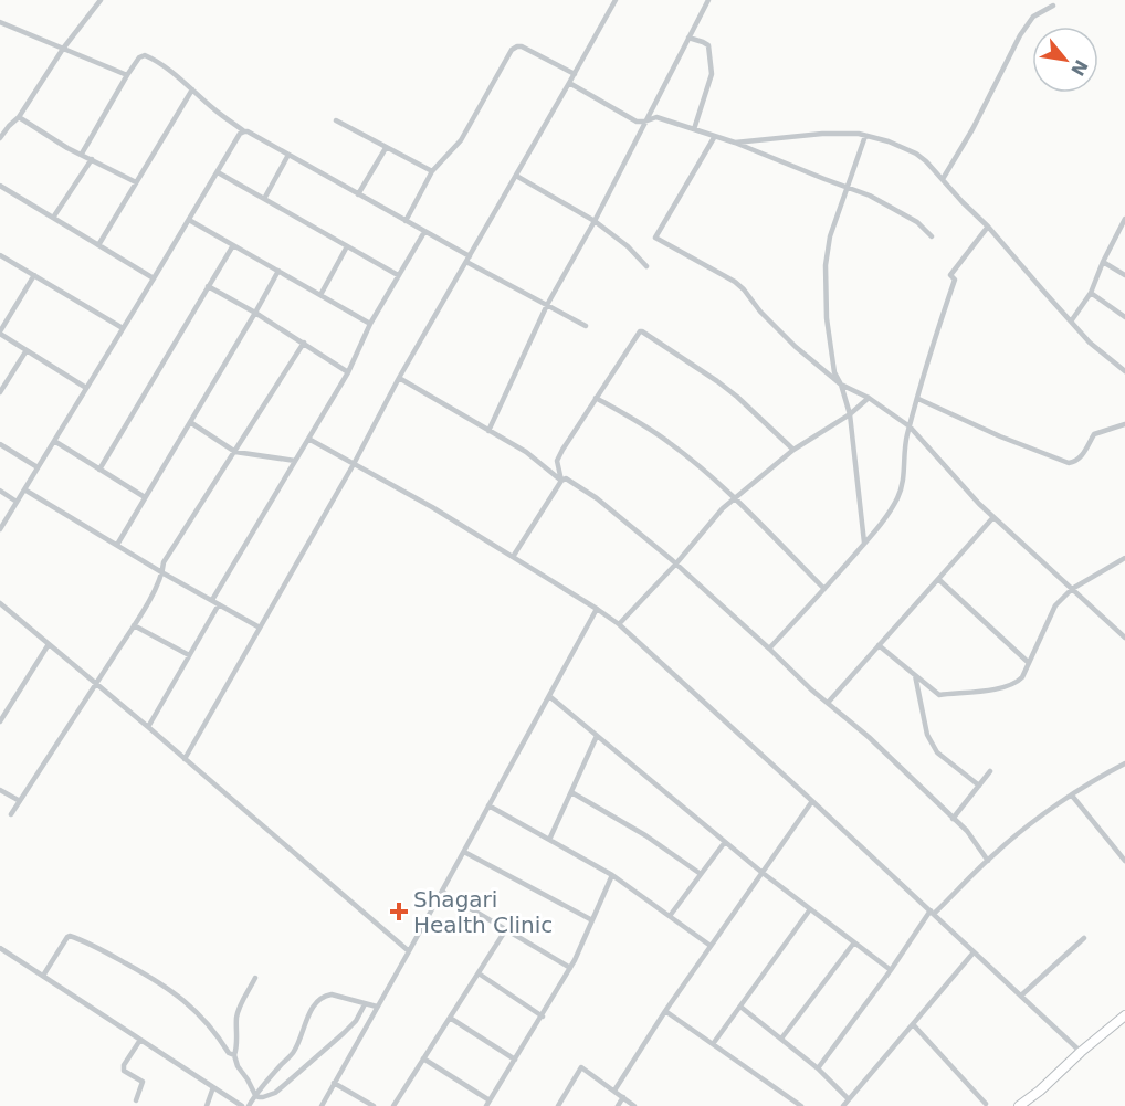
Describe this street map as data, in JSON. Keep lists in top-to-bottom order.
{
  "places": {
    "health": ["Shagari Health Clinic"]
  },
  "north": "bottom right"
}
